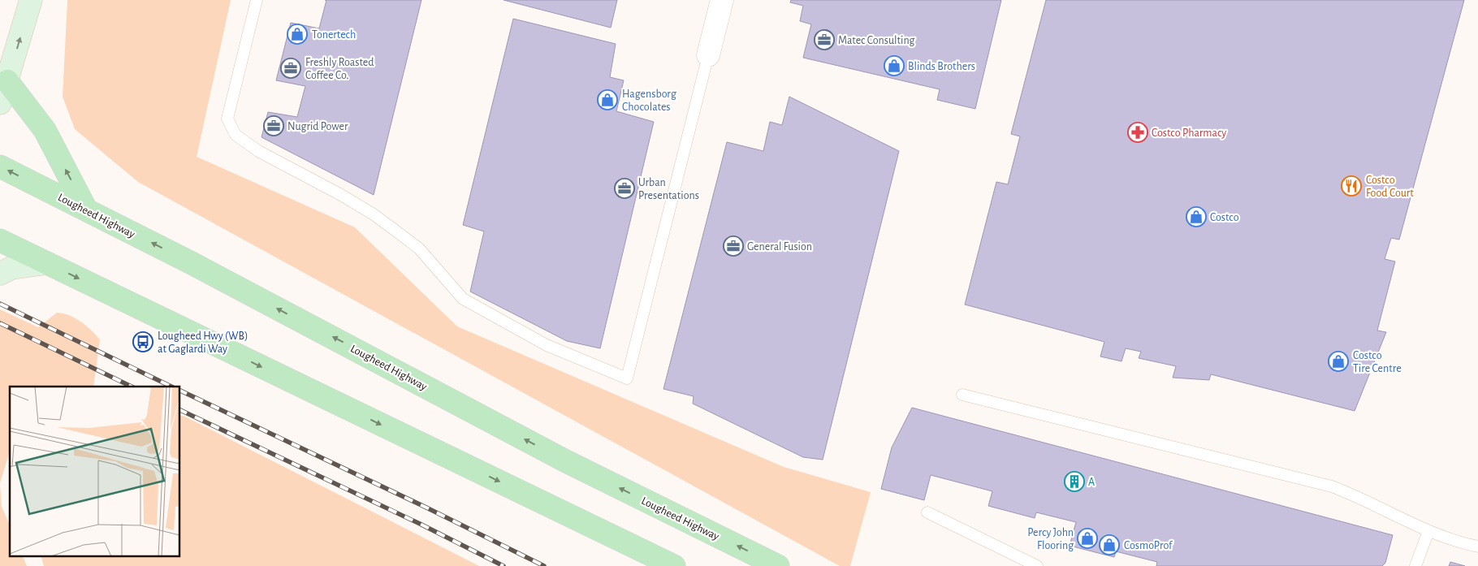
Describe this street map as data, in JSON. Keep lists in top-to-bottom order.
{
  "streets": {
    "main road": ["Lougheed Highway"]
  },
  "places": {
    "shop": [
      "Tonertech",
      "Blinds Brothers",
      "Hagensborg Chocolates",
      "Costco",
      "Costco Tire Centre",
      "Percy John Flooring",
      "CosmoProf"
    ],
    "office": [
      "Matec Consulting",
      "Freshly Roasted Coffee Co.",
      "Nugrid Power",
      "Urban Presentations",
      "General Fusion"
    ],
    "pharmacy": ["Costco Pharmacy"],
    "restaurant": ["Costco Food Court"],
    "bus stop": ["Lougheed Hwy (WB) at Gaglardi Way"],
    "building": ["A"]
  }
}
